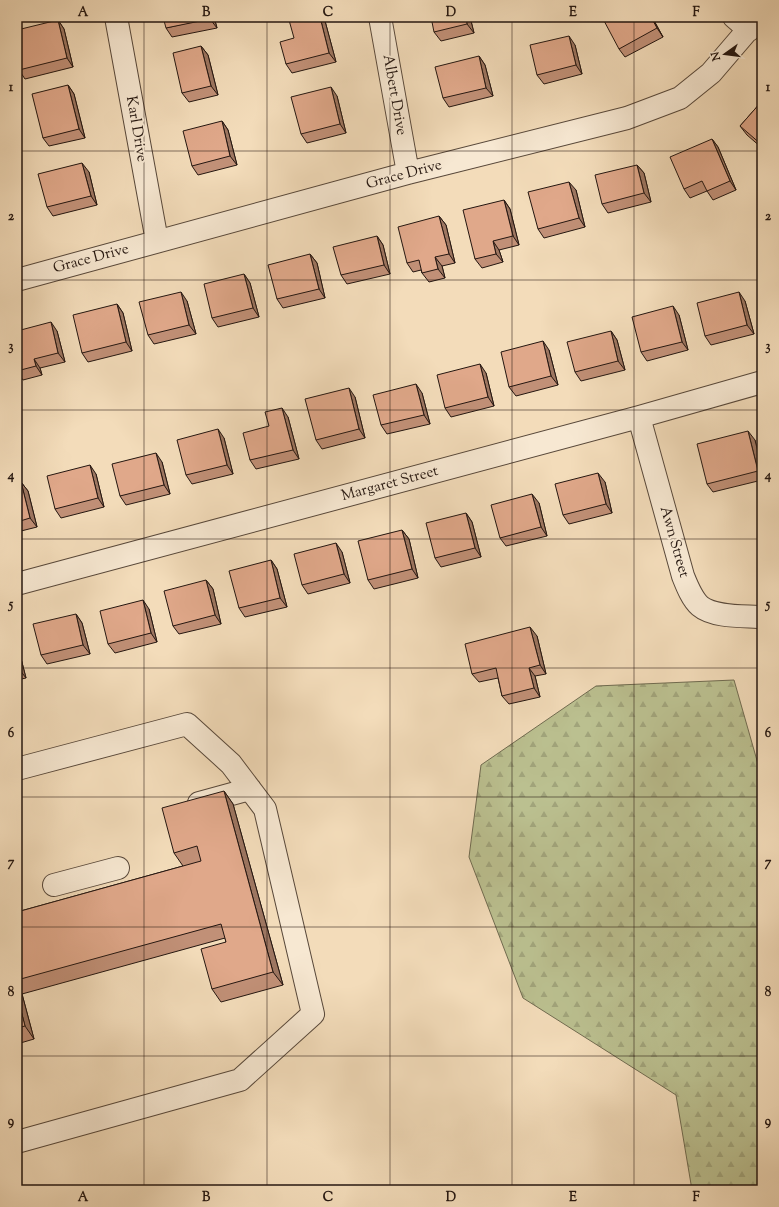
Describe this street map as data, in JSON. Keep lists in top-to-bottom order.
{
  "streets": {
    "street": [
      "Albert Drive",
      "Karl Drive",
      "Grace Drive",
      "Margaret Street",
      "Awn Street"
    ]
  },
  "crossings": [
    ["Albert Drive", "Grace Drive"],
    ["Karl Drive", "Grace Drive"],
    ["Margaret Street", "Awn Street"]
  ],
  "north": "left",
  "grid": {
    "columns": [
      "A",
      "B",
      "C",
      "D",
      "E",
      "F"
    ],
    "rows": [
      "1",
      "2",
      "3",
      "4",
      "5",
      "6",
      "7",
      "8",
      "9"
    ]
  }
}
